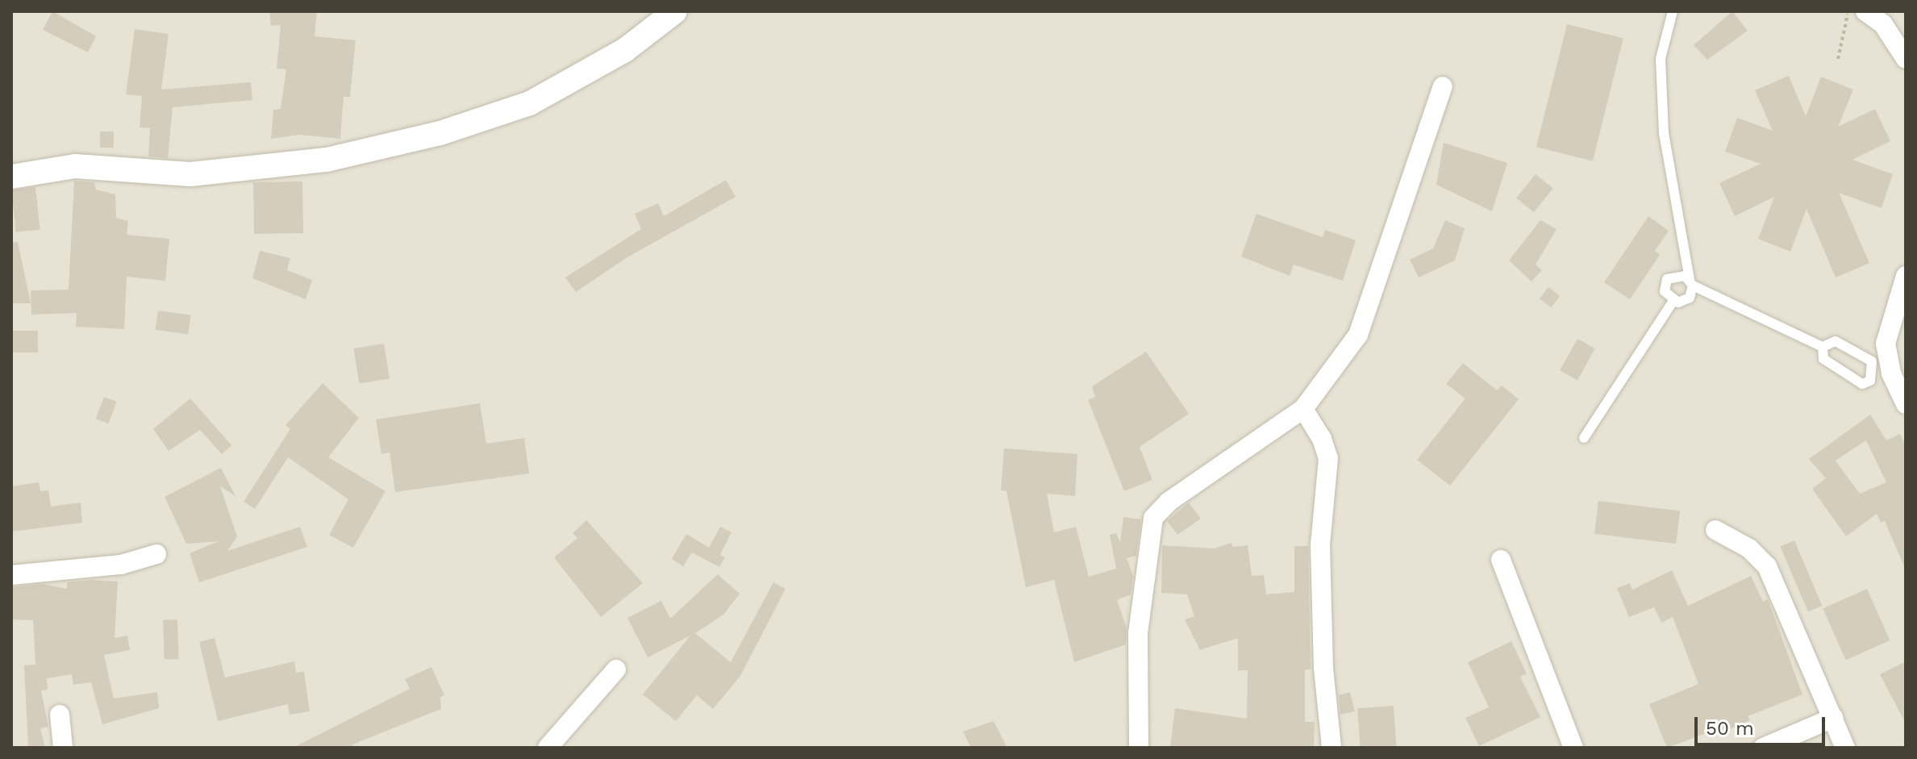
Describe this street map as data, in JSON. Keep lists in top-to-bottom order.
{
  "scale_bar": "50 m"
}
